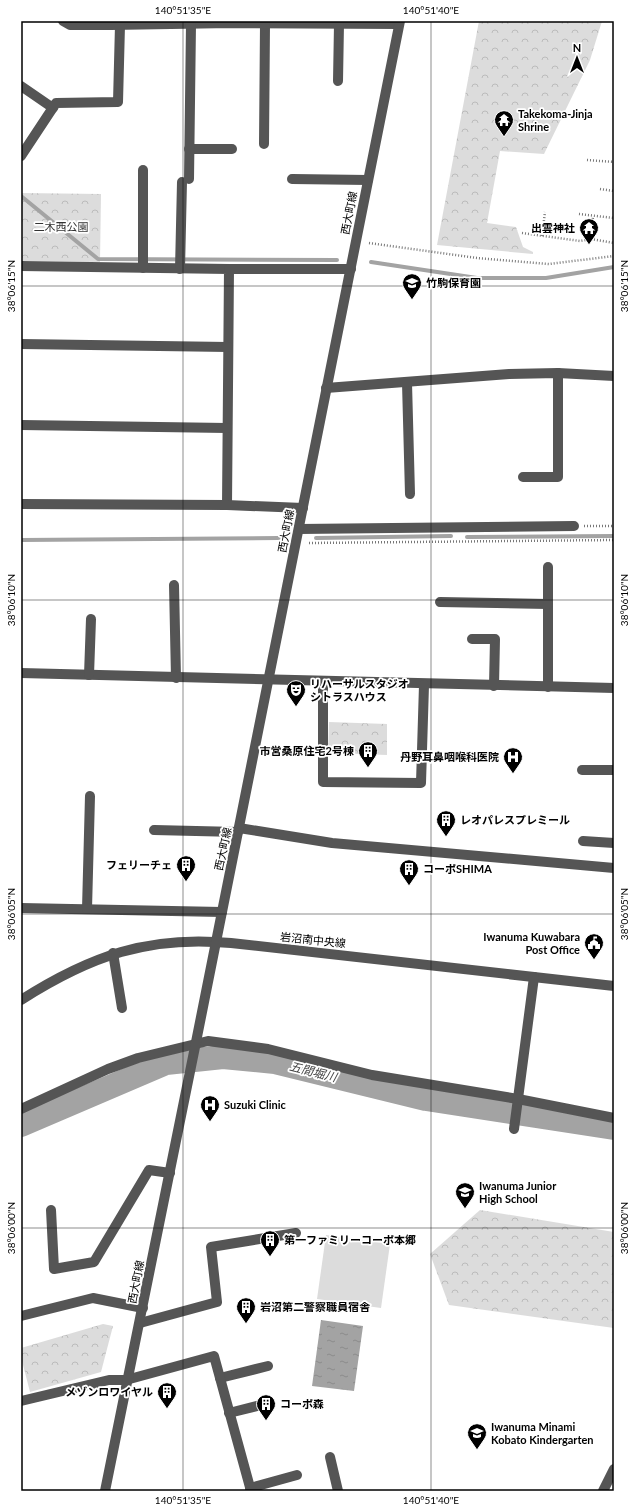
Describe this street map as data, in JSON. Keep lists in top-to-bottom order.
{
  "streets": {
    "street": ["西大町線", "岩沼南中央線"]
  },
  "crossings": [
    ["西大町線", "岩沼南中央線"]
  ],
  "water": ["五間堀川"],
  "parks": ["二木西公園"],
  "places": {
    "temple": ["Takekoma-Jinja Shrine", "出雲神社"],
    "school or university": ["竹駒保育園", "Iwanuma Junior High School", "Iwanuma Minami Kobato Kindergarten"],
    "theatre": ["リハーサルスタジオ シトラスハウス"],
    "building": [
      "市営桑原住宅2号棟",
      "レオパレスプレミール",
      "フェリーチェ",
      "コーポSHIMA",
      "第一ファミリーコーポ本郷",
      "岩沼第二警察職員宿舎",
      "メゾンロワイヤル",
      "コーポ森"
    ],
    "hospital": ["丹野耳鼻咽喉科医院", "Suzuki Clinic"],
    "public building": ["Iwanuma Kuwabara Post Office"]
  },
  "north": "top",
  "coordinates": [
    "140°51'35\"E",
    "140°51'40\"E",
    "38°06'15\"N",
    "38°06'10\"N",
    "38°06'05\"N",
    "38°06'00\"N"
  ]
}
